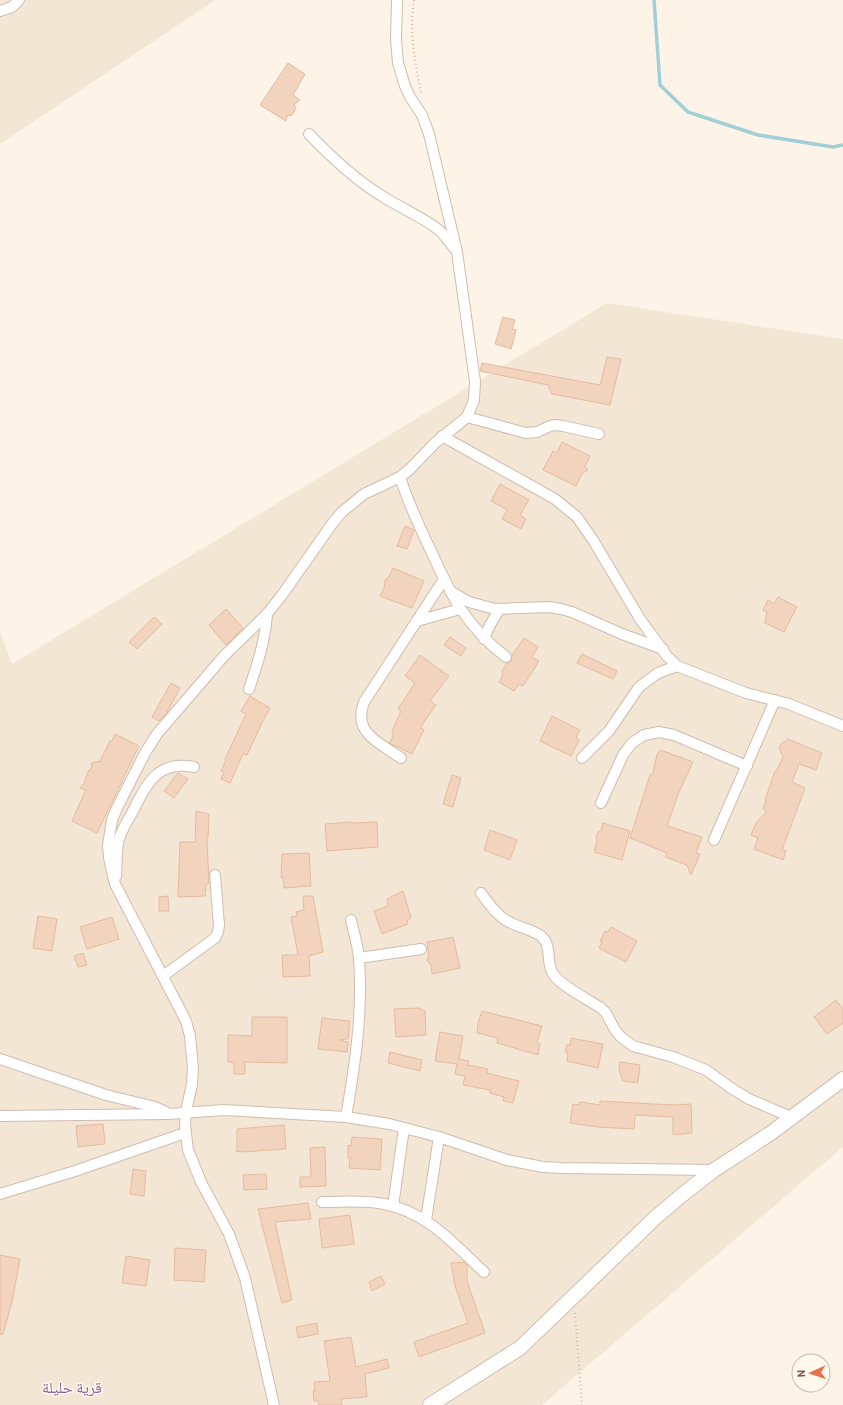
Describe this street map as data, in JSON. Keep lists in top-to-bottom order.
{
  "districts": ["قرية حليلة"],
  "north": "left"
}
